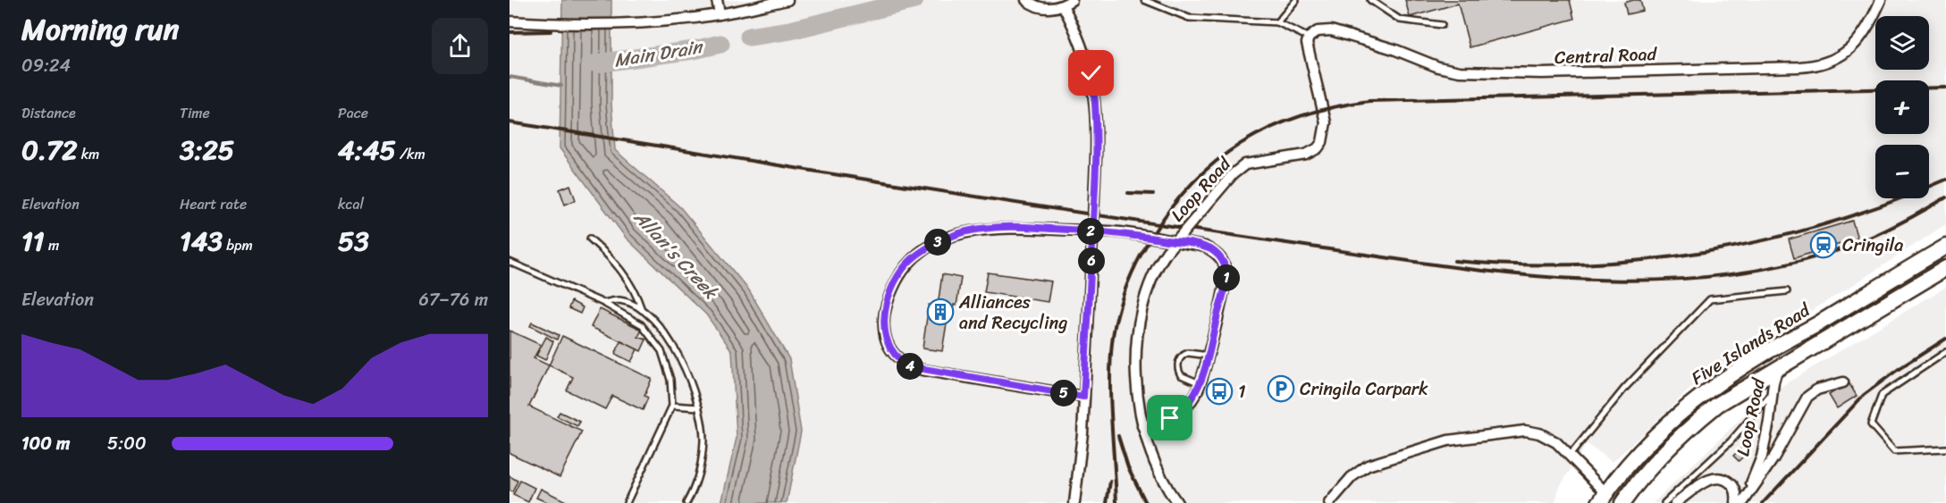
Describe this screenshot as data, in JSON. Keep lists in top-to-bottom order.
{
  "streets": {
    "main road": ["Five Islands Road"],
    "street": ["Central Road", "Loop Road"]
  },
  "crossings": [
    ["Central Road", "Loop Road"],
    ["Loop Road", "Five Islands Road"]
  ],
  "water": ["Main Drain", "Allan's Creek"],
  "places": {
    "station": ["Cringila"],
    "building": ["Alliances and Recycling"],
    "parking": ["Cringila Carpark"],
    "bus stop": ["1"]
  },
  "page": {
    "heading": ["Morning run", "09:24"],
    "map_buttons": ["+", "−"],
    "stats": [
      ["Distance", "0.72 km"],
      ["Time", "3:25"],
      ["Pace", "4:45 /km"],
      ["Elevation", "11 m"],
      ["Heart rate", "143 bpm"],
      ["kcal", "53"]
    ],
    "pins": [
      "2",
      "3",
      "6",
      "1",
      "4",
      "5"
    ],
    "chart": ["Elevation", "67–76 m"],
    "list": [
      {
        "name": "100 m",
        "note": "5:00"
      }
    ]
  }
}
